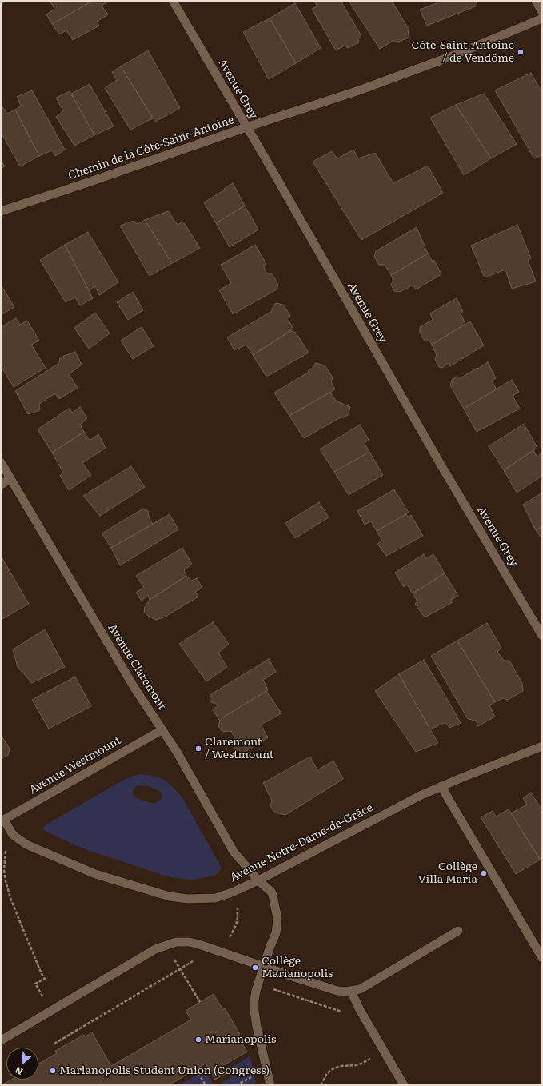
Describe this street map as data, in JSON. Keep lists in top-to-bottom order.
{
  "streets": {
    "street": [
      "Avenue Grey",
      "Chemin de la Côte-Saint-Antoine",
      "Avenue Claremont",
      "Avenue Westmount",
      "Avenue Notre-Dame-de-Grâce"
    ]
  },
  "crossings": [
    ["Avenue Grey", "Chemin de la Côte-Saint-Antoine"],
    ["Avenue Claremont", "Avenue Westmount"],
    ["Avenue Claremont", "Avenue Notre-Dame-de-Grâce"],
    ["Avenue Westmount", "Avenue Notre-Dame-de-Grâce"]
  ],
  "places": [
    "Côte-Saint-Antoine / de Vendôme",
    "Claremont / Westmount",
    "Collège Villa Maria",
    "Collège Marianopolis",
    "Marianopolis",
    "Marianopolis Student Union (Congress)"
  ],
  "north": "bottom left"
}
